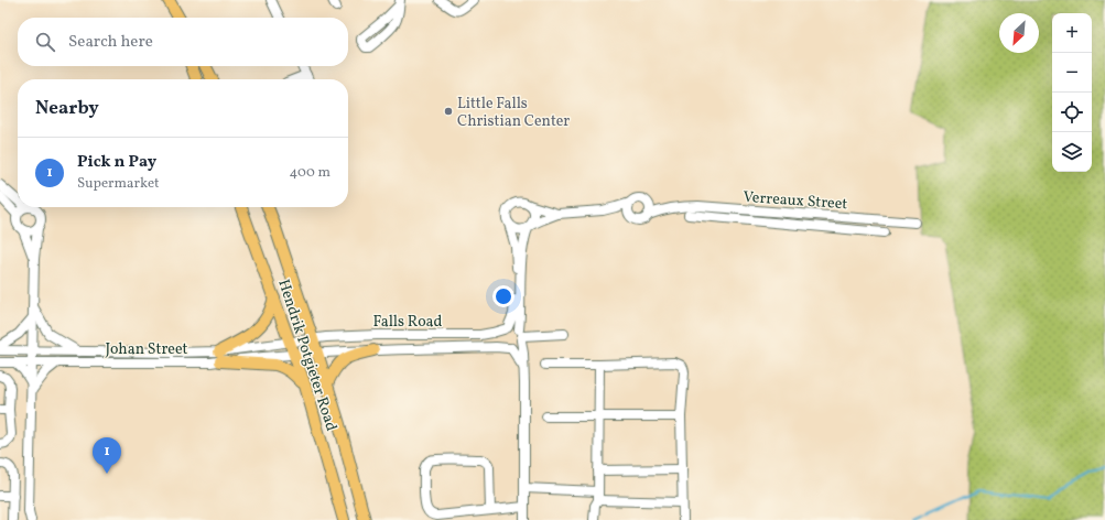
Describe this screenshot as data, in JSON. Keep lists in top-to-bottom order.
{
  "streets": {
    "main road": ["Hendrik Potgieter Road"],
    "street": ["Verreaux Street", "Falls Road", "Johan Street"]
  },
  "crossings": [
    ["Falls Road", "Johan Street"],
    ["Falls Road", "Hendrik Potgieter Road"],
    ["Johan Street", "Hendrik Potgieter Road"]
  ],
  "places": ["Little Falls Christian Center"],
  "north": "bottom left",
  "page": {
    "map_buttons": ["+", "−"],
    "search": "Search here",
    "heading": "Nearby",
    "list": [
      {
        "mark": "1",
        "name": "Pick n Pay",
        "note": "Supermarket",
        "value": "400 m"
      }
    ],
    "pins": "1"
  }
}
